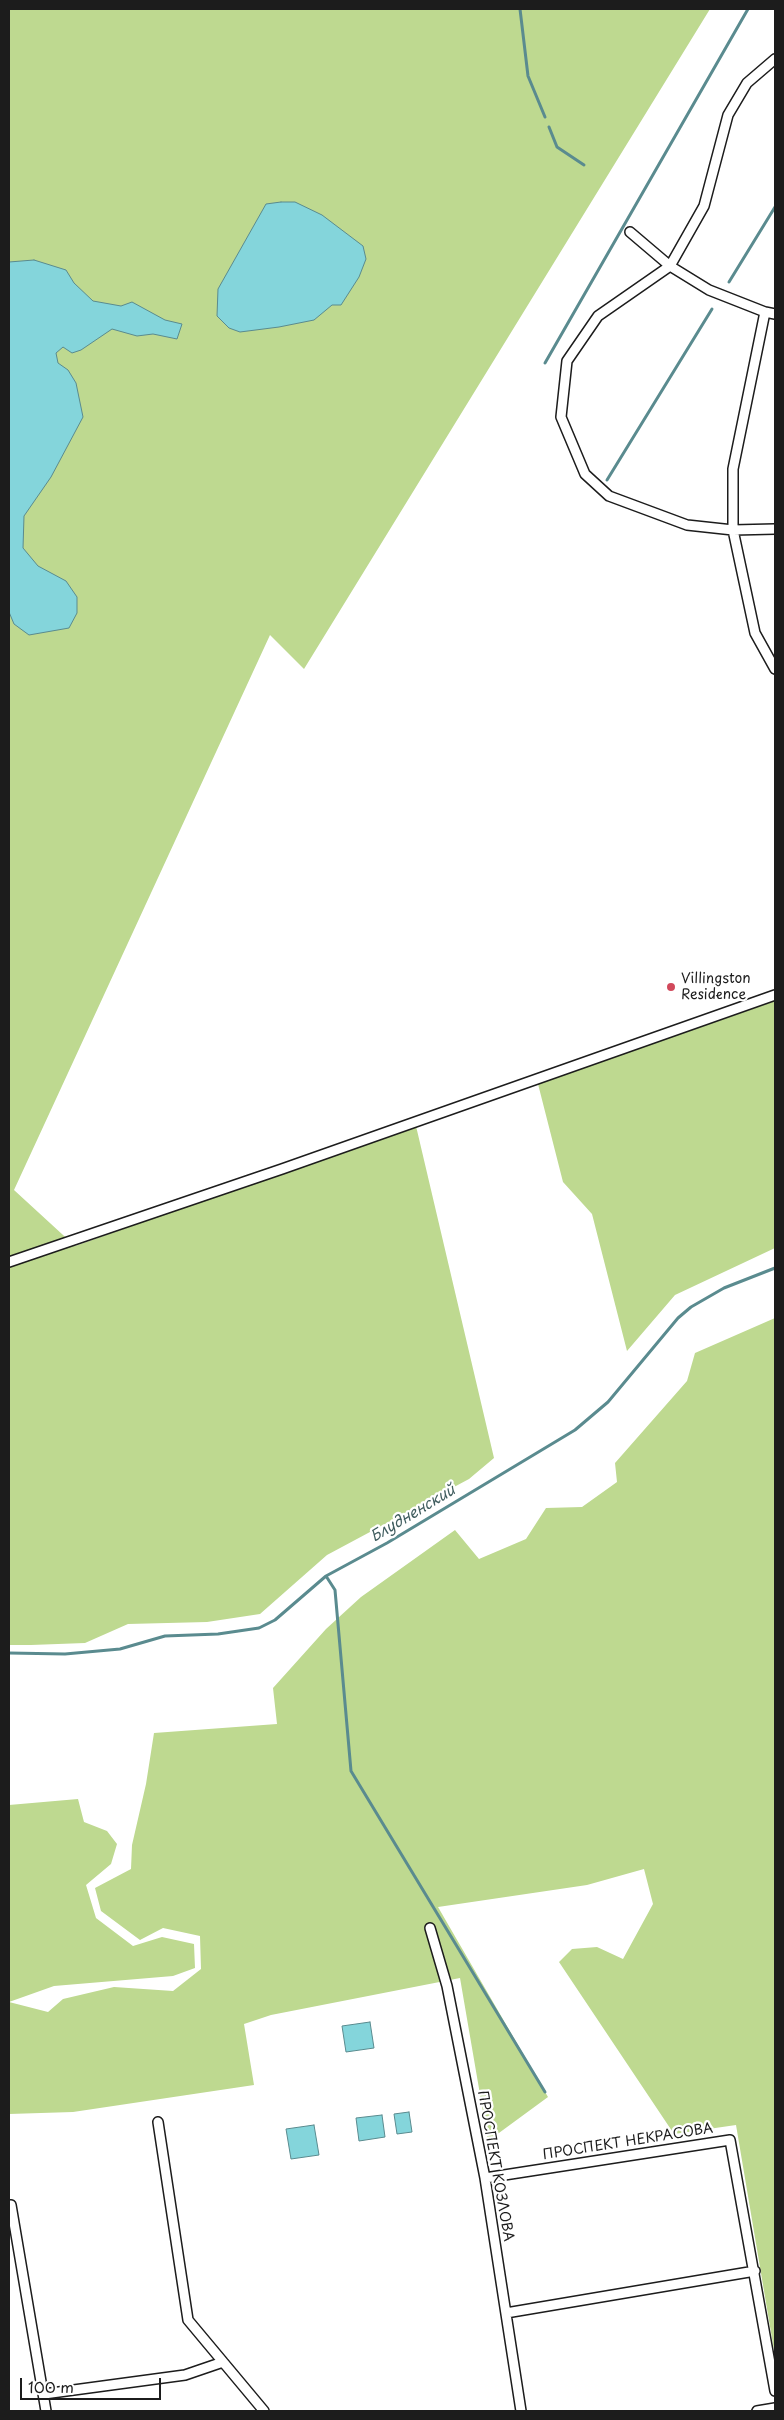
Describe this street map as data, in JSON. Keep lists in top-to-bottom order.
{
  "streets": {
    "street": ["ПРОСПЕКТ НЕКРАСОВА", "ПРОСПЕКТ КОЗЛОВА"]
  },
  "crossings": [
    ["ПРОСПЕКТ НЕКРАСОВА", "ПРОСПЕКТ КОЗЛОВА"]
  ],
  "water": ["Блудненский"],
  "places": ["Villingston Residence"],
  "scale_bar": "100 m"
}
